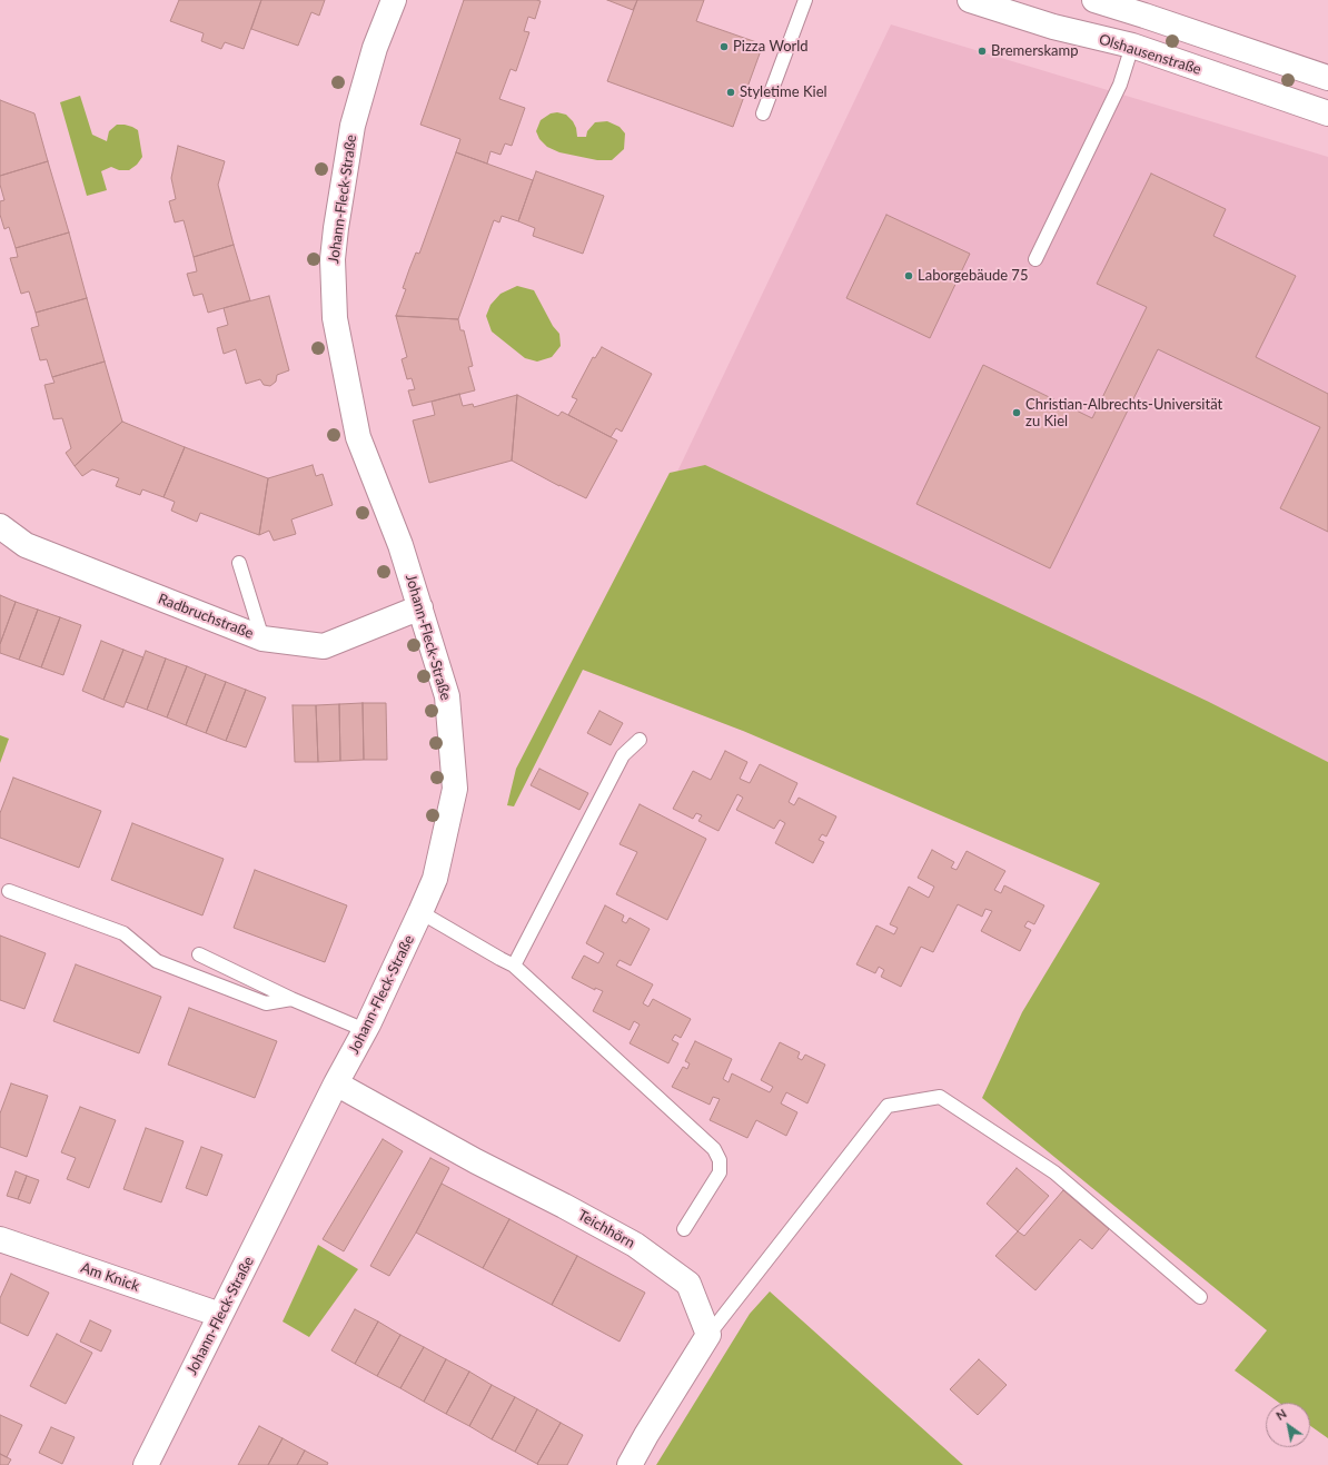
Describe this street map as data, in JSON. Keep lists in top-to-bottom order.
{
  "streets": {
    "street": [
      "Olshausenstraße",
      "Johann-Fleck-Straße",
      "Radbruchstraße",
      "Teichhörn",
      "Am Knick"
    ]
  },
  "crossings": [
    ["Johann-Fleck-Straße", "Radbruchstraße"],
    ["Johann-Fleck-Straße", "Teichhörn"],
    ["Johann-Fleck-Straße", "Am Knick"]
  ],
  "places": [
    "Pizza World",
    "Bremerskamp",
    "Styletime Kiel",
    "Laborgebäude 75",
    "Christian-Albrechts-Universität zu Kiel"
  ],
  "north": "top left"
}
